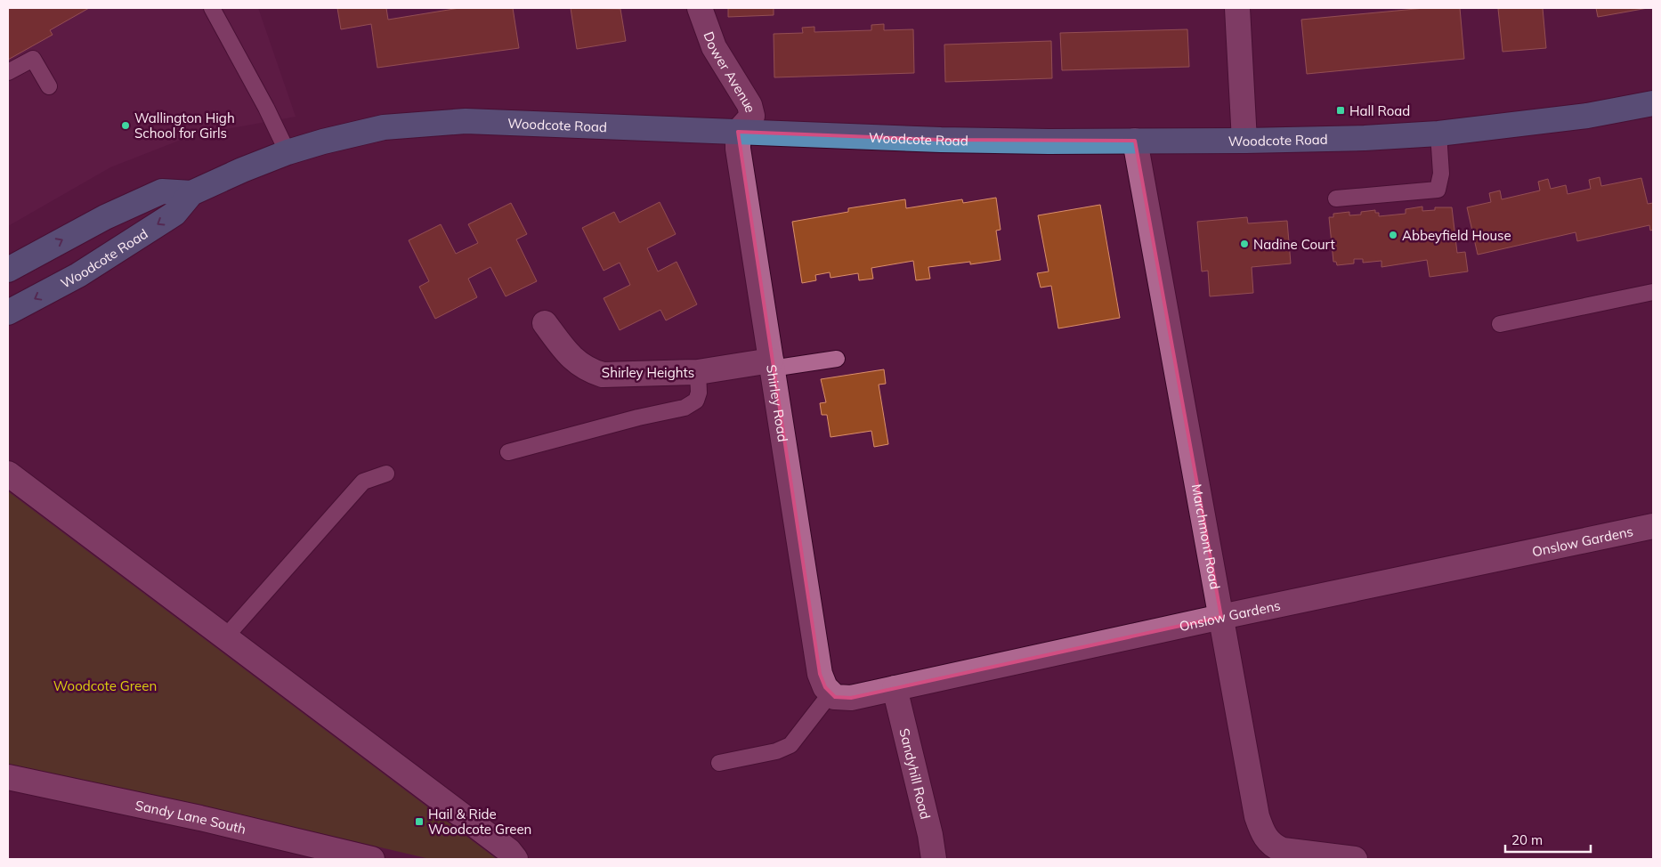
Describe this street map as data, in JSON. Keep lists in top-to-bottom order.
{
  "streets": {
    "main road": ["Woodcote Road"],
    "street": [
      "Dower Avenue",
      "Shirley Heights",
      "Shirley Road",
      "Marchmont Road",
      "Onslow Gardens",
      "Sandyhill Road",
      "Sandy Lane South"
    ]
  },
  "crossings": [
    ["Dower Avenue", "Woodcote Road"],
    ["Dower Avenue", "Shirley Road"],
    ["Woodcote Road", "Shirley Road"],
    ["Woodcote Road", "Marchmont Road"],
    ["Shirley Heights", "Shirley Road"],
    ["Shirley Road", "Onslow Gardens"],
    ["Marchmont Road", "Onslow Gardens"],
    ["Onslow Gardens", "Sandyhill Road"]
  ],
  "parks": ["Woodcote Green"],
  "places": {
    "transit": ["Hall Road", "Hail & Ride Woodcote Green"],
    "other": ["Wallington High School for Girls", "Abbeyfield House", "Nadine Court"]
  },
  "scale_bar": "20 m"
}
